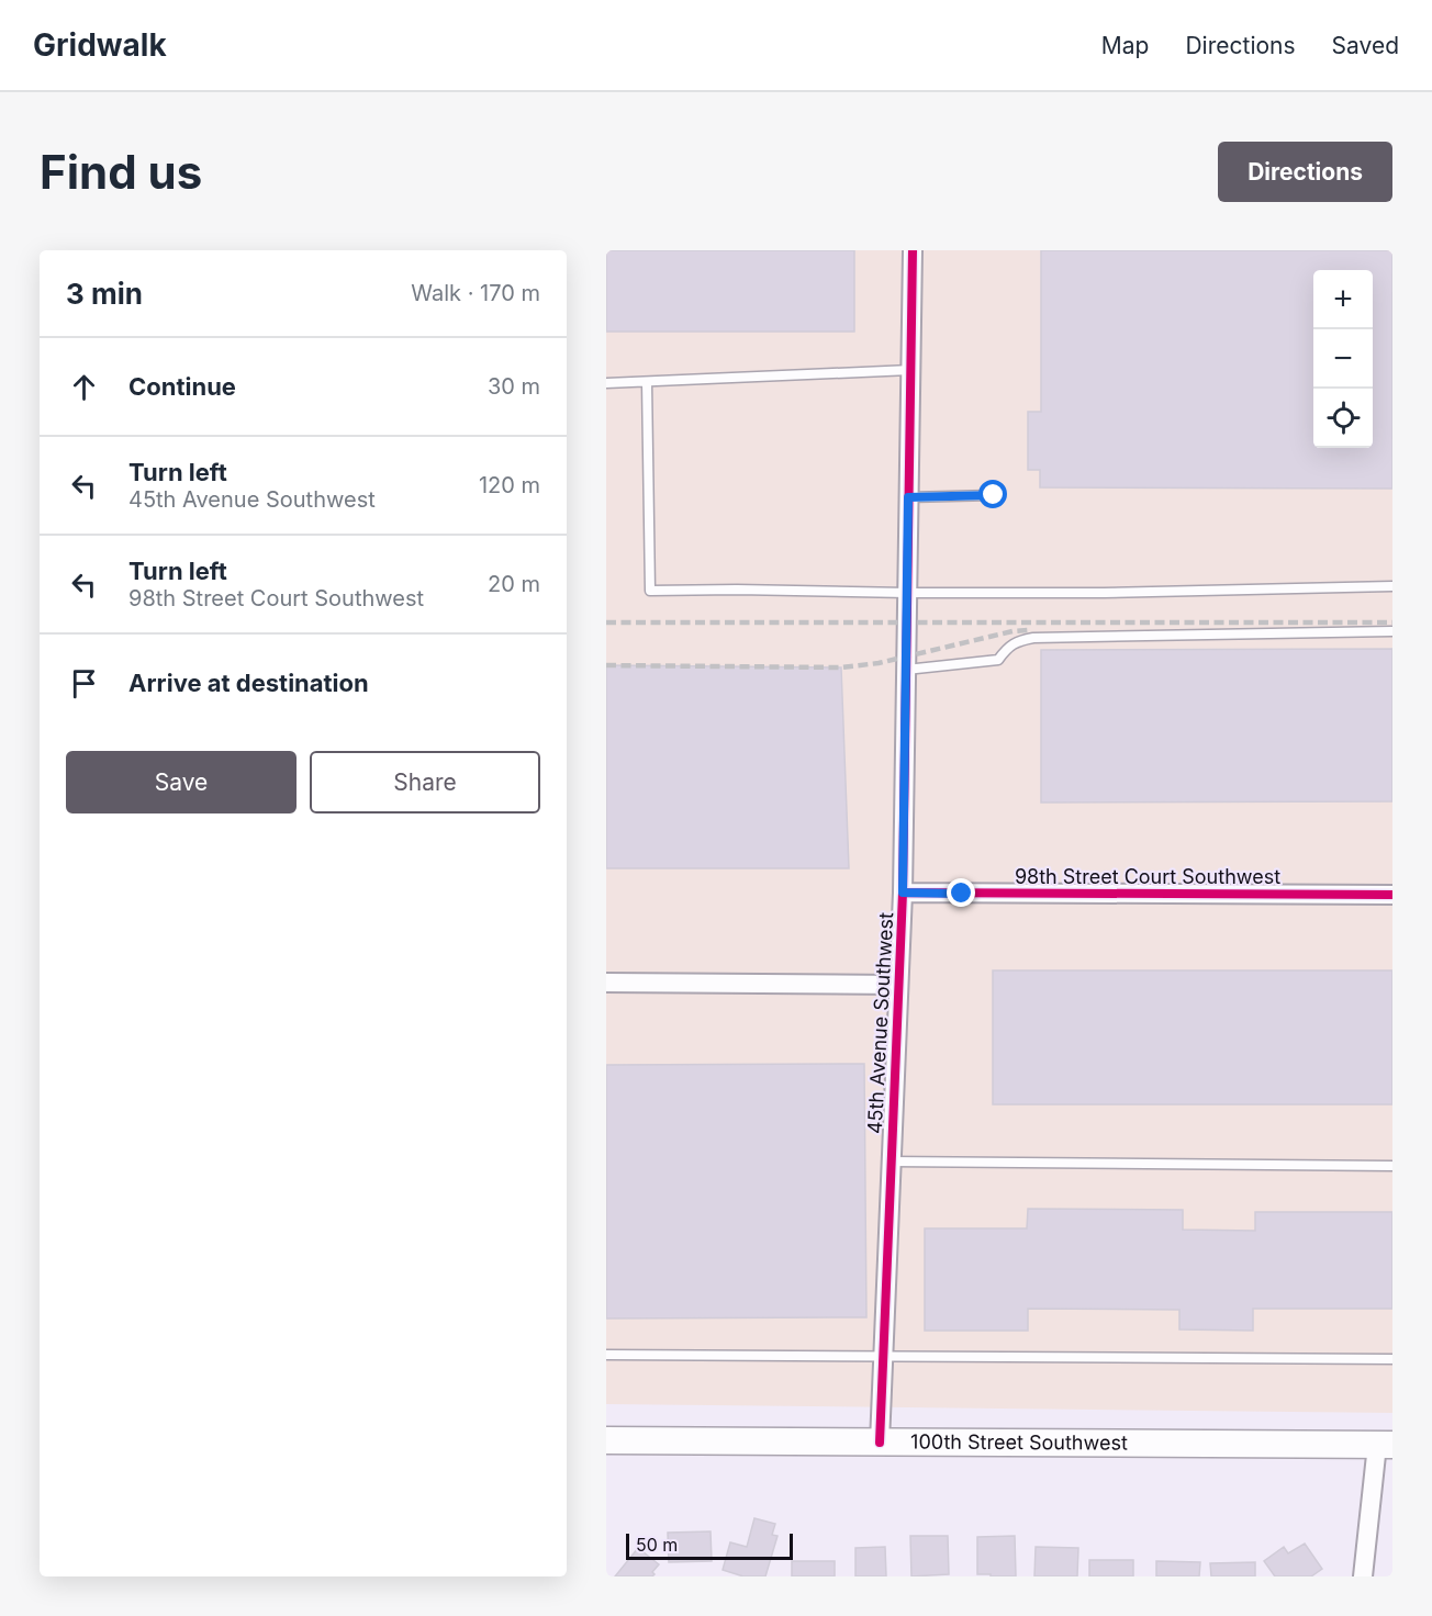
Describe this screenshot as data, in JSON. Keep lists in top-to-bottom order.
{
  "streets": {
    "main road": ["100th Street Southwest"],
    "street": ["98th Street Court Southwest", "45th Avenue Southwest"]
  },
  "crossings": [
    ["98th Street Court Southwest", "45th Avenue Southwest"],
    ["45th Avenue Southwest", "100th Street Southwest"]
  ],
  "scale_bar": "50 m",
  "page": {
    "header": "Gridwalk",
    "nav": ["Map", "Directions", "Saved"],
    "buttons": [
      "Directions",
      ["Save", "Share"]
    ],
    "title": "Find us",
    "heading": ["3 min", "Walk · 170 m"],
    "map_buttons": ["+", "−"],
    "list": [
      ["Continue", "30 m"],
      ["Turn left", "45th Avenue Southwest", "120 m"],
      ["Turn left", "98th Street Court Southwest", "20 m"],
      "Arrive at destination"
    ],
    "scale": "50 m"
  }
}
